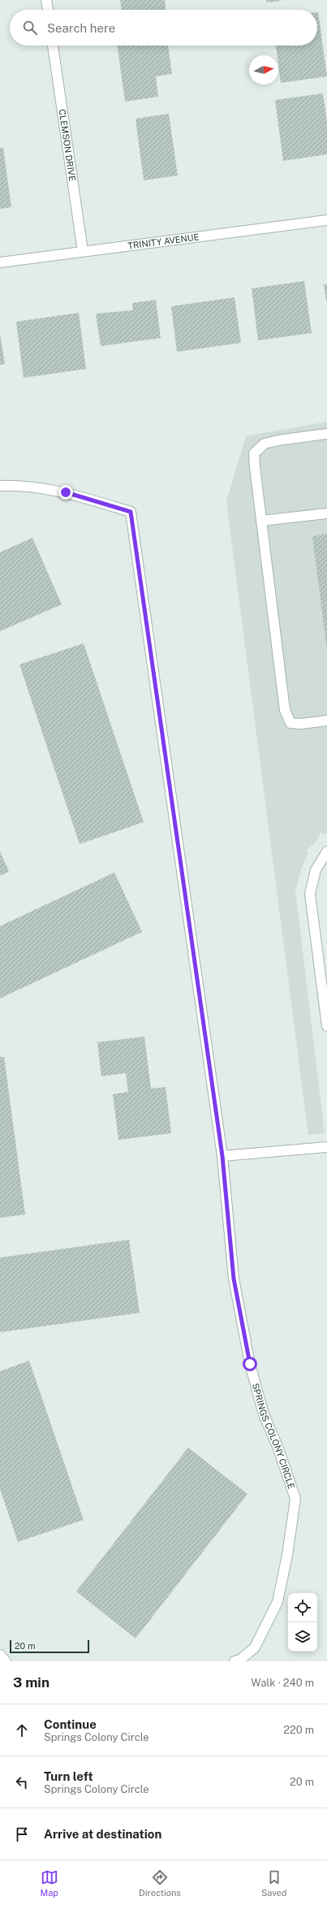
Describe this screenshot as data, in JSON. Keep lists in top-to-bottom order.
{
  "streets": {
    "street": ["CLEMSON DRIVE", "TRINITY AVENUE", "SPRINGS COLONY CIRCLE"]
  },
  "crossings": [
    ["CLEMSON DRIVE", "TRINITY AVENUE"]
  ],
  "scale_bar": "20 m",
  "north": "right",
  "page": {
    "search": "Search here",
    "scale": "20 m",
    "heading": ["3 min", "Walk · 240 m"],
    "list": [
      ["Continue", "Springs Colony Circle", "220 m"],
      ["Turn left", "Springs Colony Circle", "20 m"],
      "Arrive at destination"
    ],
    "nav": ["Map", "Directions", "Saved"]
  }
}
